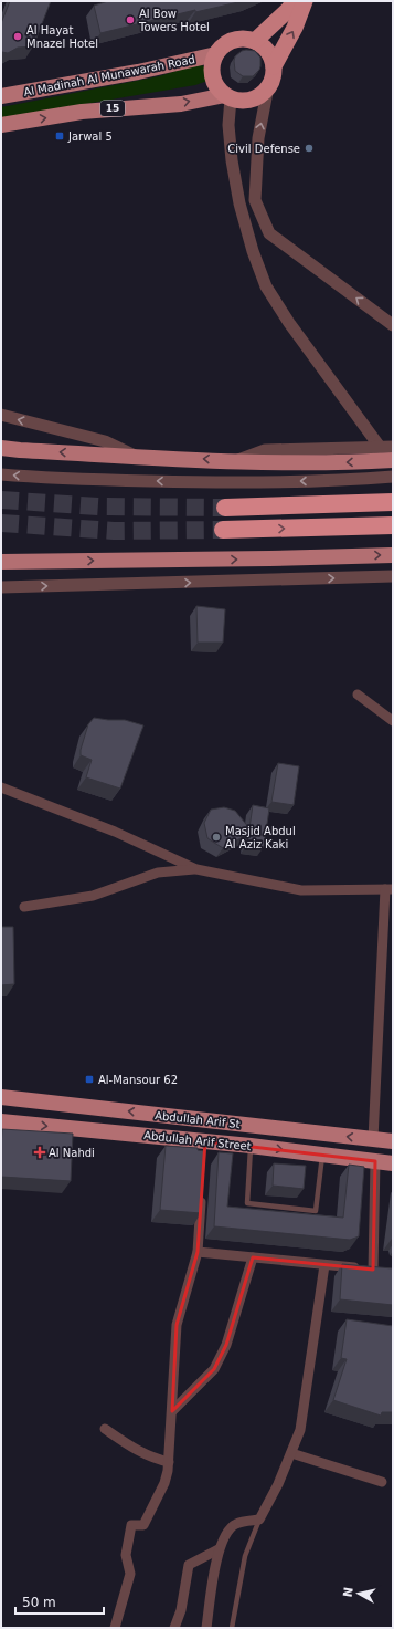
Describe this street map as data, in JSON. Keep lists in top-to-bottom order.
{
  "streets": {
    "main road": [
      "Al Madinah Al Munawarah Road",
      "15",
      "Abdullah Arif St",
      "Abdullah Arif Street"
    ]
  },
  "crossings": [
    ["Al Madinah Al Munawarah Road", "15"]
  ],
  "one_way": ["Abdullah Arif St", "Abdullah Arif Street"],
  "places": {
    "other": [
      "Al Bow Towers Hotel",
      "Al Hayat Mnazel Hotel",
      "Civil Defense",
      "Masjid Abdul Al Aziz Kaki"
    ],
    "transit": ["Jarwal 5", "Al-Mansour 62"],
    "health": ["Al Nahdi"]
  },
  "scale_bar": "50 m",
  "north": "left"
}
